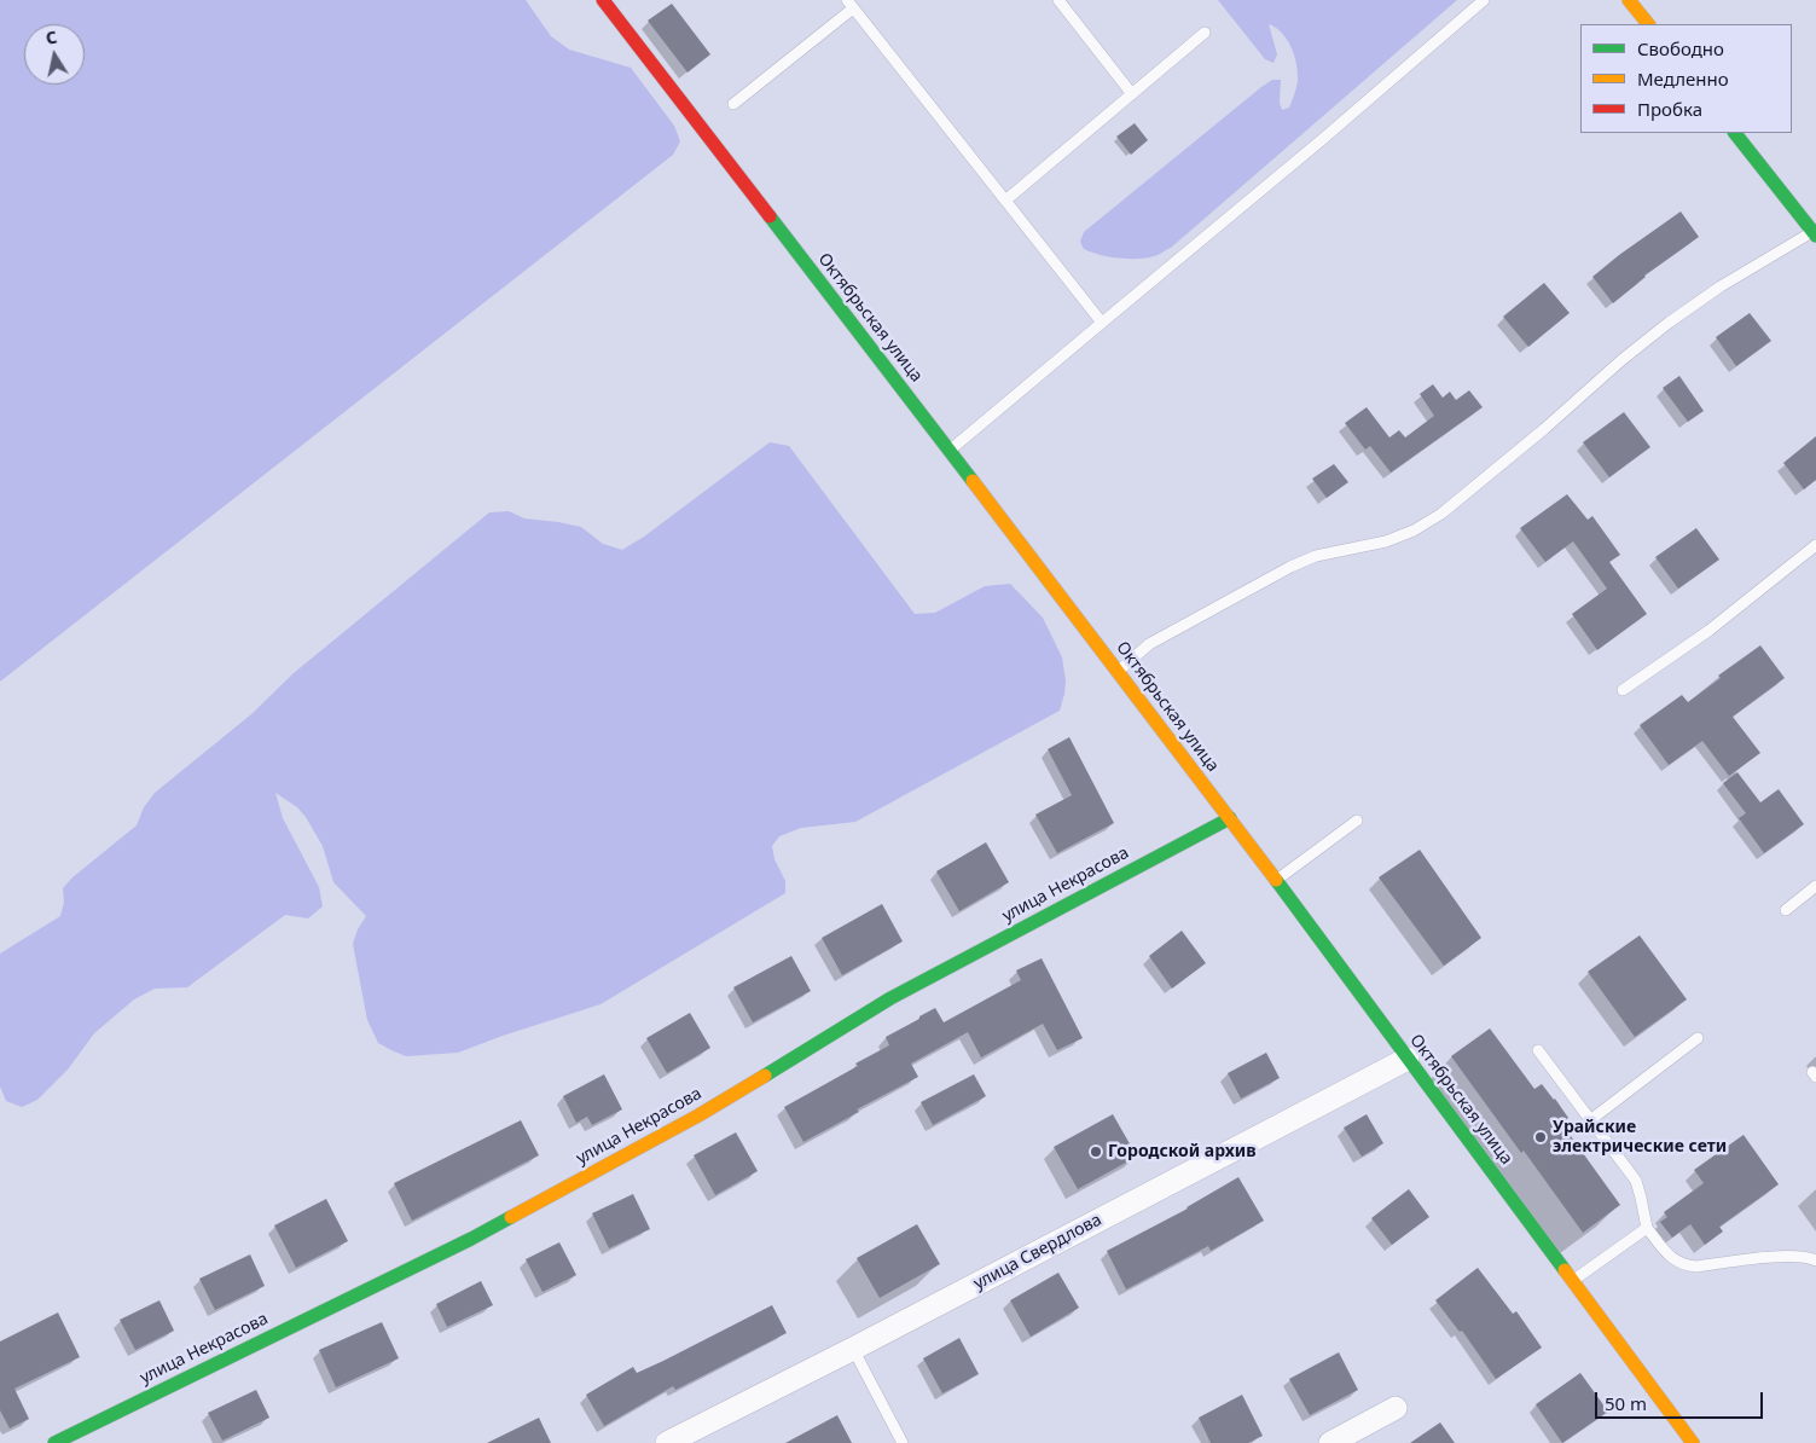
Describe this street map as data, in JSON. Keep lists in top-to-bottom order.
{
  "streets": {
    "street": ["Октябрьская улица", "улица Некрасова", "улица Свердлова"]
  },
  "crossings": [
    ["Октябрьская улица", "улица Некрасова"],
    ["Октябрьская улица", "улица Свердлова"]
  ],
  "places": ["Урайские электрические сети", "Городской архив"],
  "legend": ["Свободно", "Медленно", "Пробка"],
  "scale_bar": "50 m",
  "north": "top"
}
